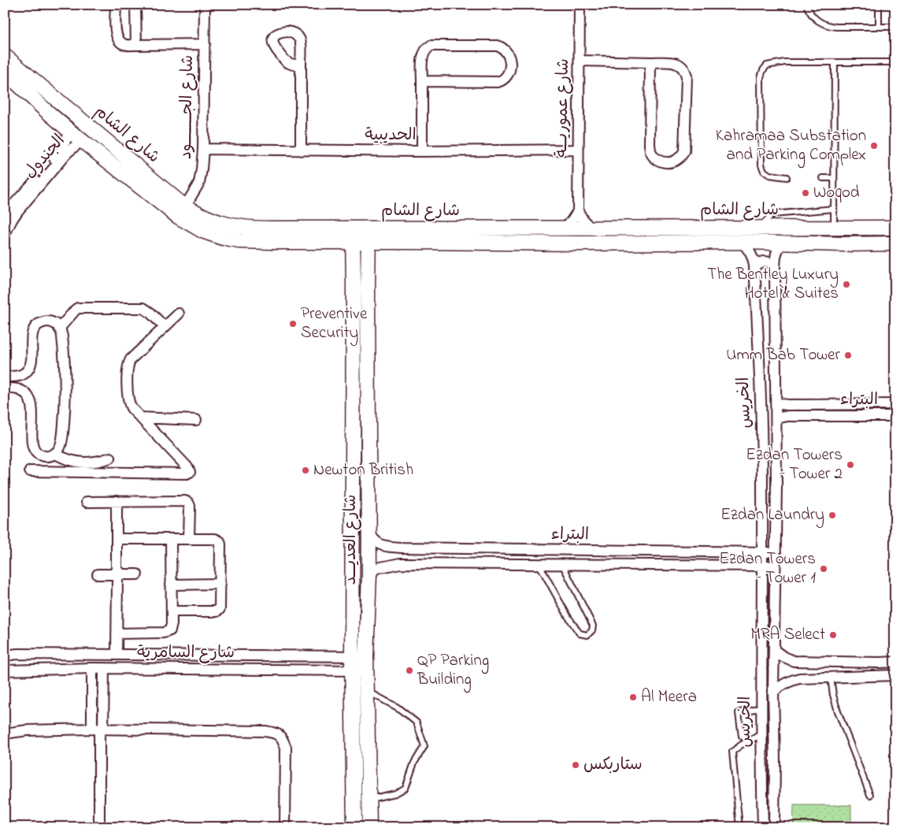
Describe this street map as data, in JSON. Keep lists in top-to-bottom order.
{
  "streets": {
    "street": [
      "شارع الجــــــــود",
      "شارع عموريـــة",
      "شارع الشام",
      "الحديبية",
      "الجندول",
      "البتراء",
      "الخريس",
      "شارع العديـــد",
      "شارع السامرية"
    ]
  },
  "crossings": [
    ["شارع الجــــــــود", "شارع الشام"],
    ["شارع الجــــــــود", "الحديبية"],
    ["شارع عموريـــة", "الحديبية"],
    ["شارع الشام", "الجندول"],
    ["شارع الشام", "الخريس"],
    ["شارع الشام", "شارع العديـــد"],
    ["البتراء", "الخريس"],
    ["البتراء", "شارع العديـــد"],
    ["شارع العديـــد", "شارع السامرية"]
  ],
  "places": [
    "Kahramaa Substation and Parking Complex",
    "Woqod",
    "The Bentley Luxury Hotel & Suites",
    "Preventive Security",
    "Umm Bab Tower",
    "Ezdan Towers - Tower 2",
    "Newton British",
    "Ezdan Laundry",
    "Ezdan Towers - Tower 1",
    "MRA Select",
    "QP Parking Building",
    "Al Meera",
    "ستاربكس"
  ]
}
